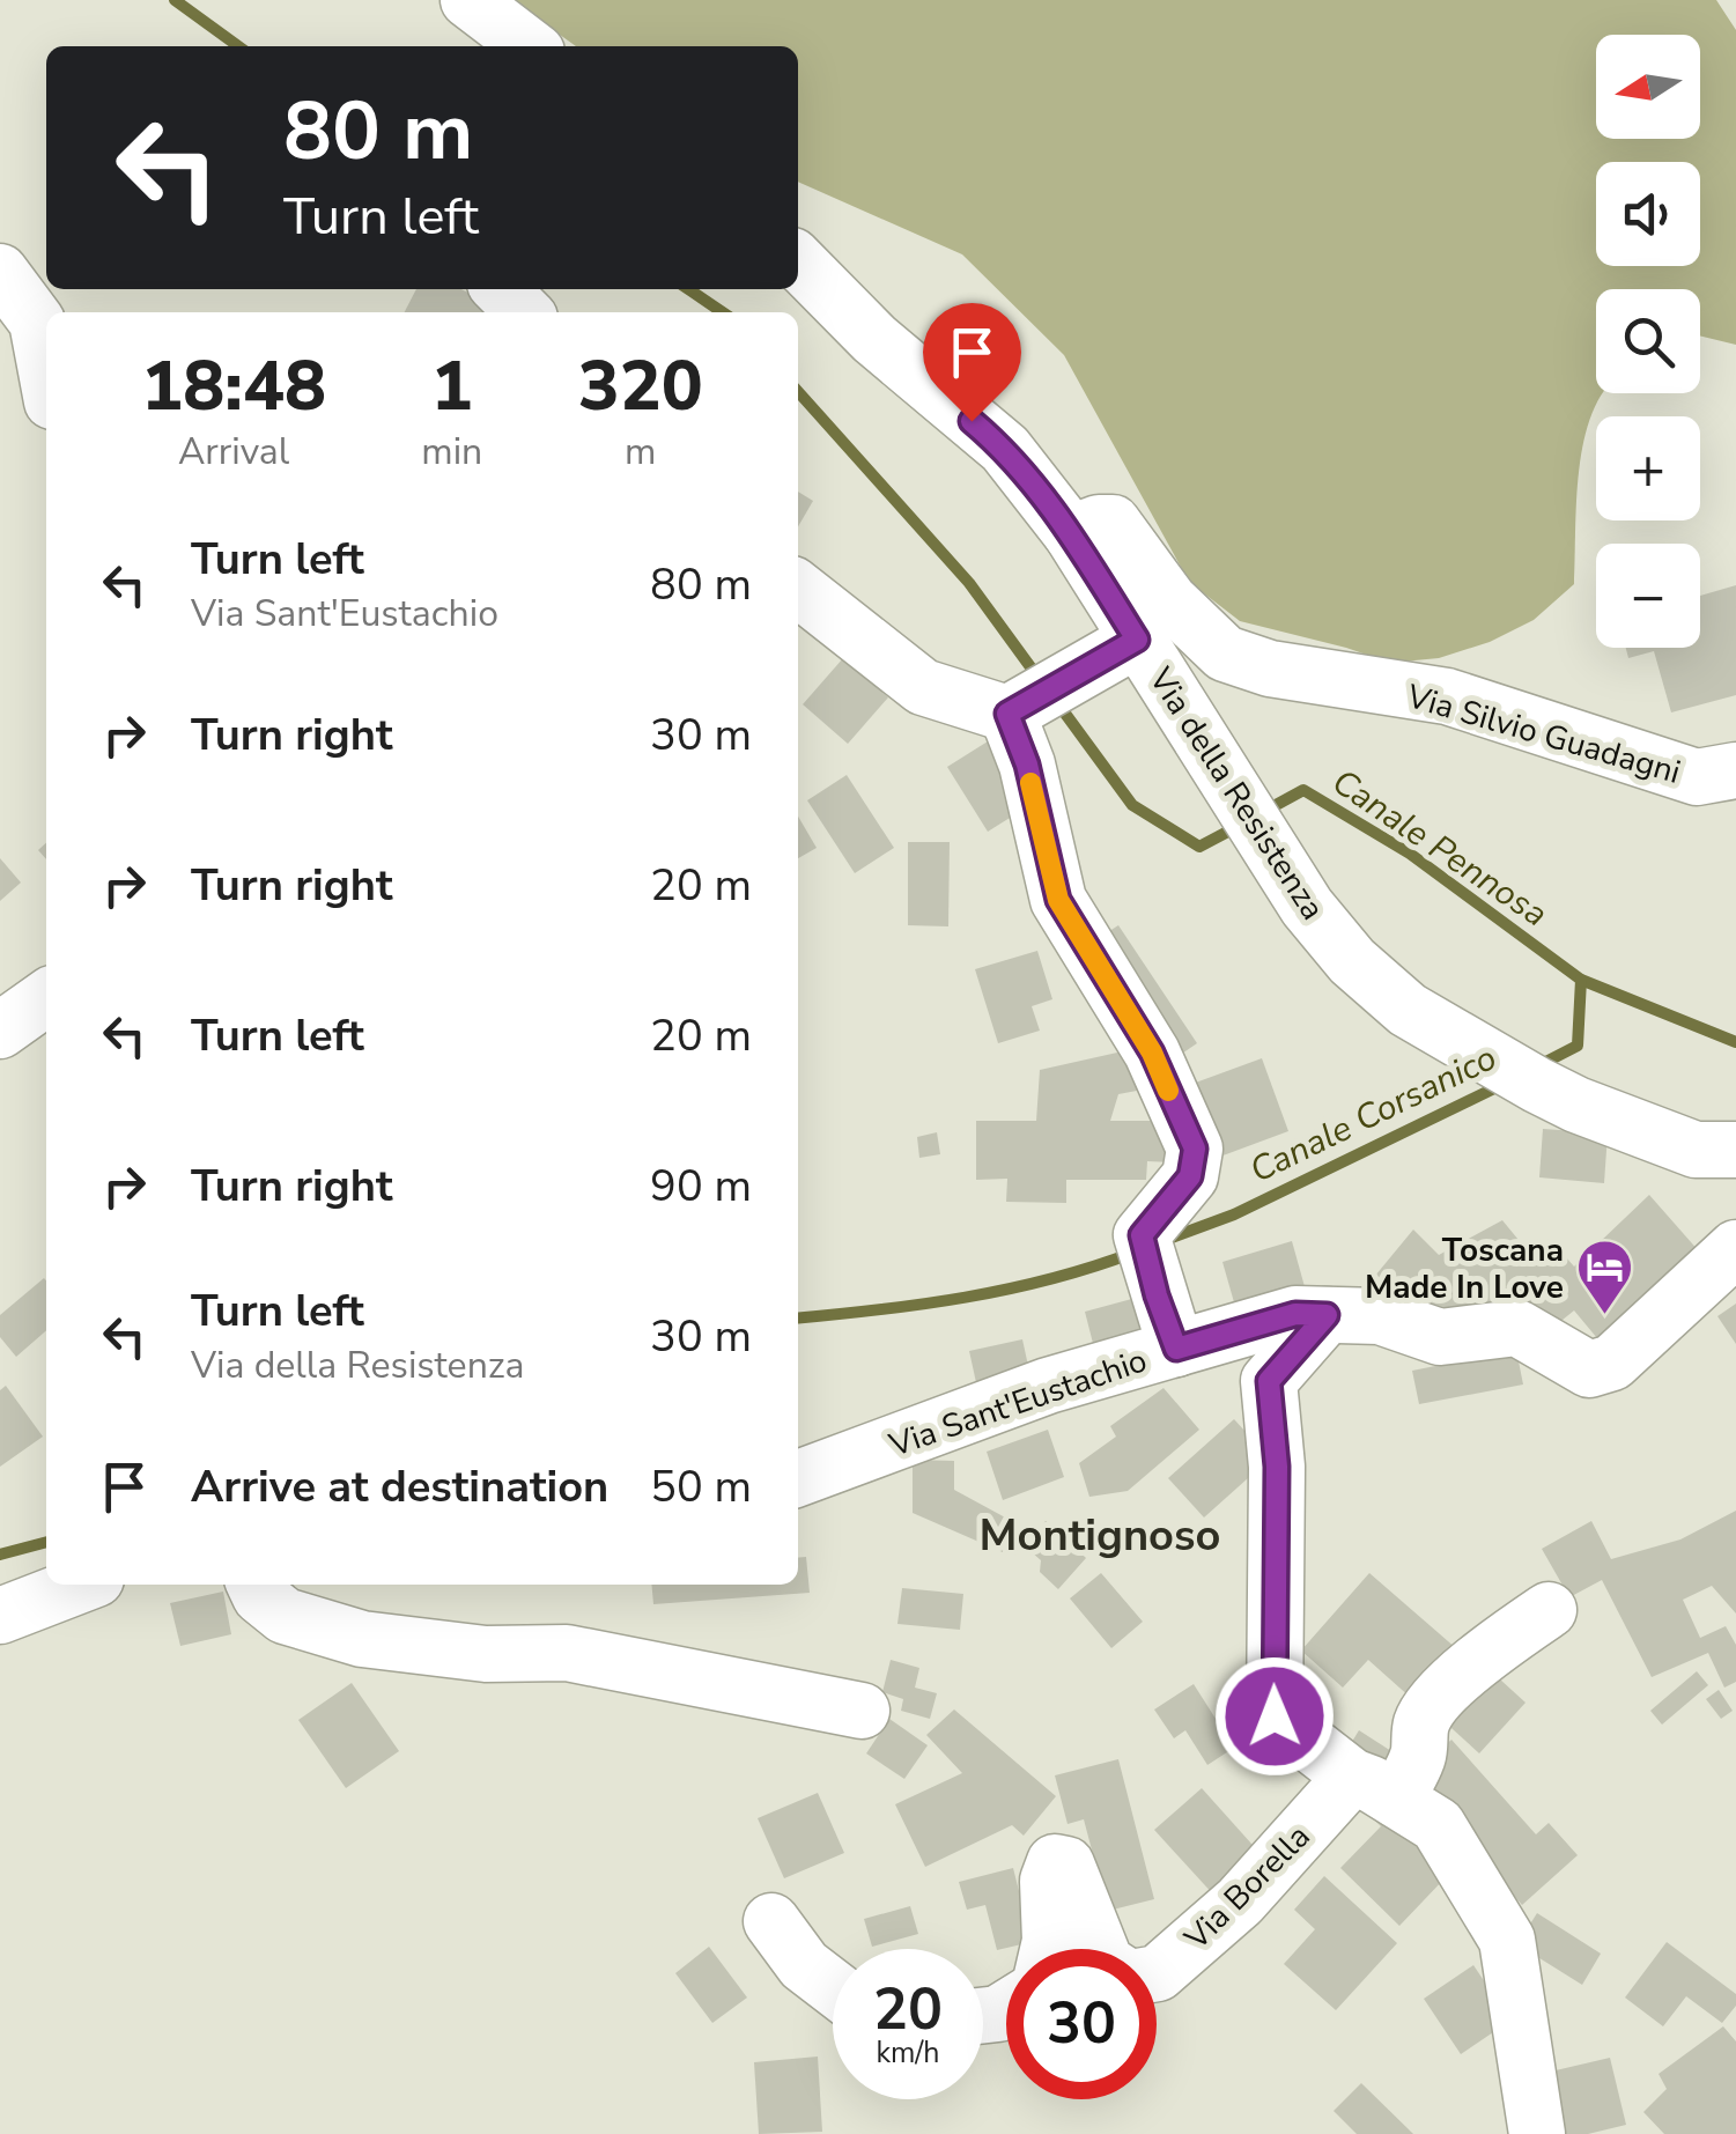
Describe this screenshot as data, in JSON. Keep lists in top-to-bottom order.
{
  "streets": {
    "street": [
      "Via Silvio Guadagni",
      "Via della Resistenza",
      "Via Sant'Eustachio",
      "Via Borella"
    ]
  },
  "crossings": [
    ["Via Silvio Guadagni", "Via della Resistenza"]
  ],
  "districts": ["Montignoso"],
  "water": ["Canale Pennosa", "Canale Corsanico"],
  "places": {
    "hotel": ["Toscana Made In Love"]
  },
  "north": "left",
  "page": {
    "map_buttons": ["+", "−"],
    "turn": ["80 m", "Turn left"],
    "eta": [
      "18:48",
      "Arrival",
      "1",
      "min",
      "320",
      "m"
    ],
    "list": [
      {
        "name": "Turn left",
        "note": "Via Sant'Eustachio",
        "value": "80 m"
      },
      {
        "name": "Turn right",
        "value": "30 m"
      },
      {
        "name": "Turn right",
        "value": "20 m"
      },
      {
        "name": "Turn left",
        "value": "20 m"
      },
      {
        "name": "Turn right",
        "value": "90 m"
      },
      {
        "name": "Turn left",
        "note": "Via della Resistenza",
        "value": "30 m"
      },
      {
        "name": "Arrive at destination",
        "value": "50 m"
      }
    ],
    "speed": "20 km/h",
    "limit": "30"
  }
}
